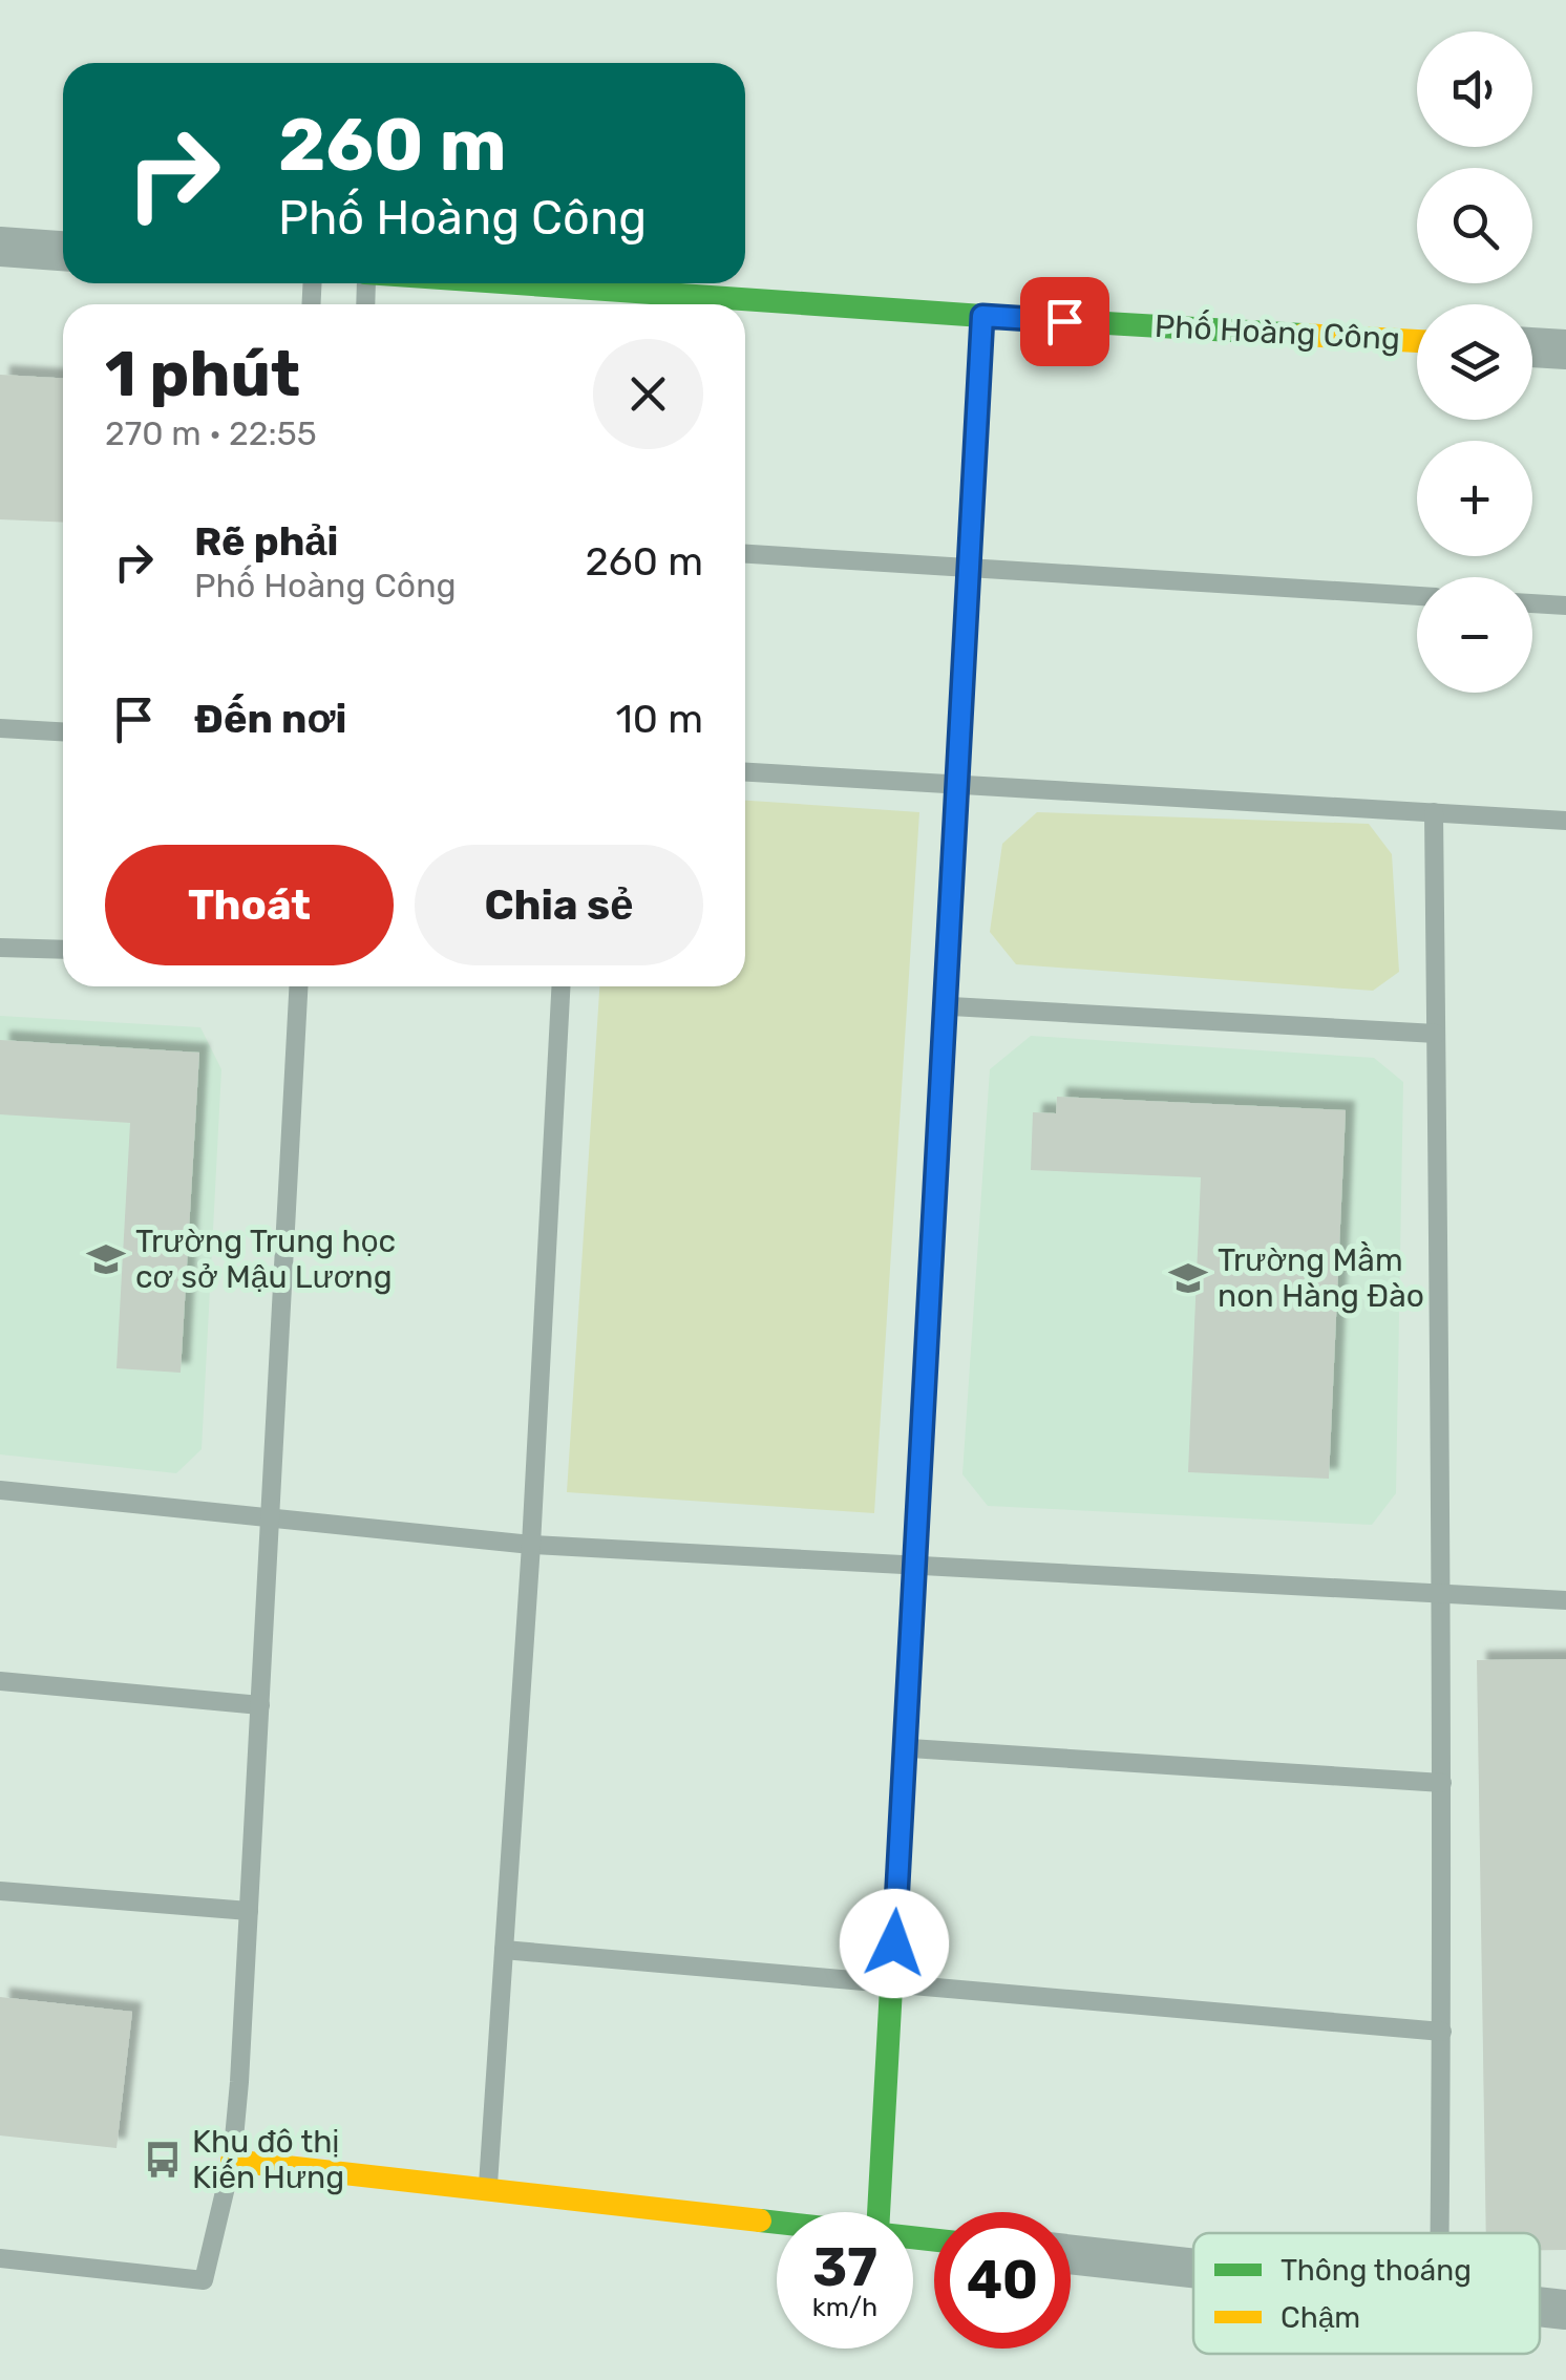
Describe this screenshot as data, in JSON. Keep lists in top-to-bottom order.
{
  "streets": {
    "street": ["Phố Hoàng Công"]
  },
  "places": {
    "school or university": ["Trường Trung học cơ sở Mậu Lương", "Trường Mầm non Hàng Đào"],
    "bus stop": ["Khu đô thị Kiến Hưng"]
  },
  "legend": ["Thông thoáng", "Chậm"],
  "page": {
    "map_buttons": ["+", "−"],
    "turn": ["260 m", "Phố Hoàng Công"],
    "heading": ["1 phút", "270 m · 22:55"],
    "list": [
      {
        "name": "Rẽ phải",
        "note": "Phố Hoàng Công",
        "value": "260 m"
      },
      {
        "name": "Đến nơi",
        "value": "10 m"
      }
    ],
    "buttons": ["Thoát", "Chia sẻ"],
    "speed": "37 km/h",
    "limit": "40"
  }
}
